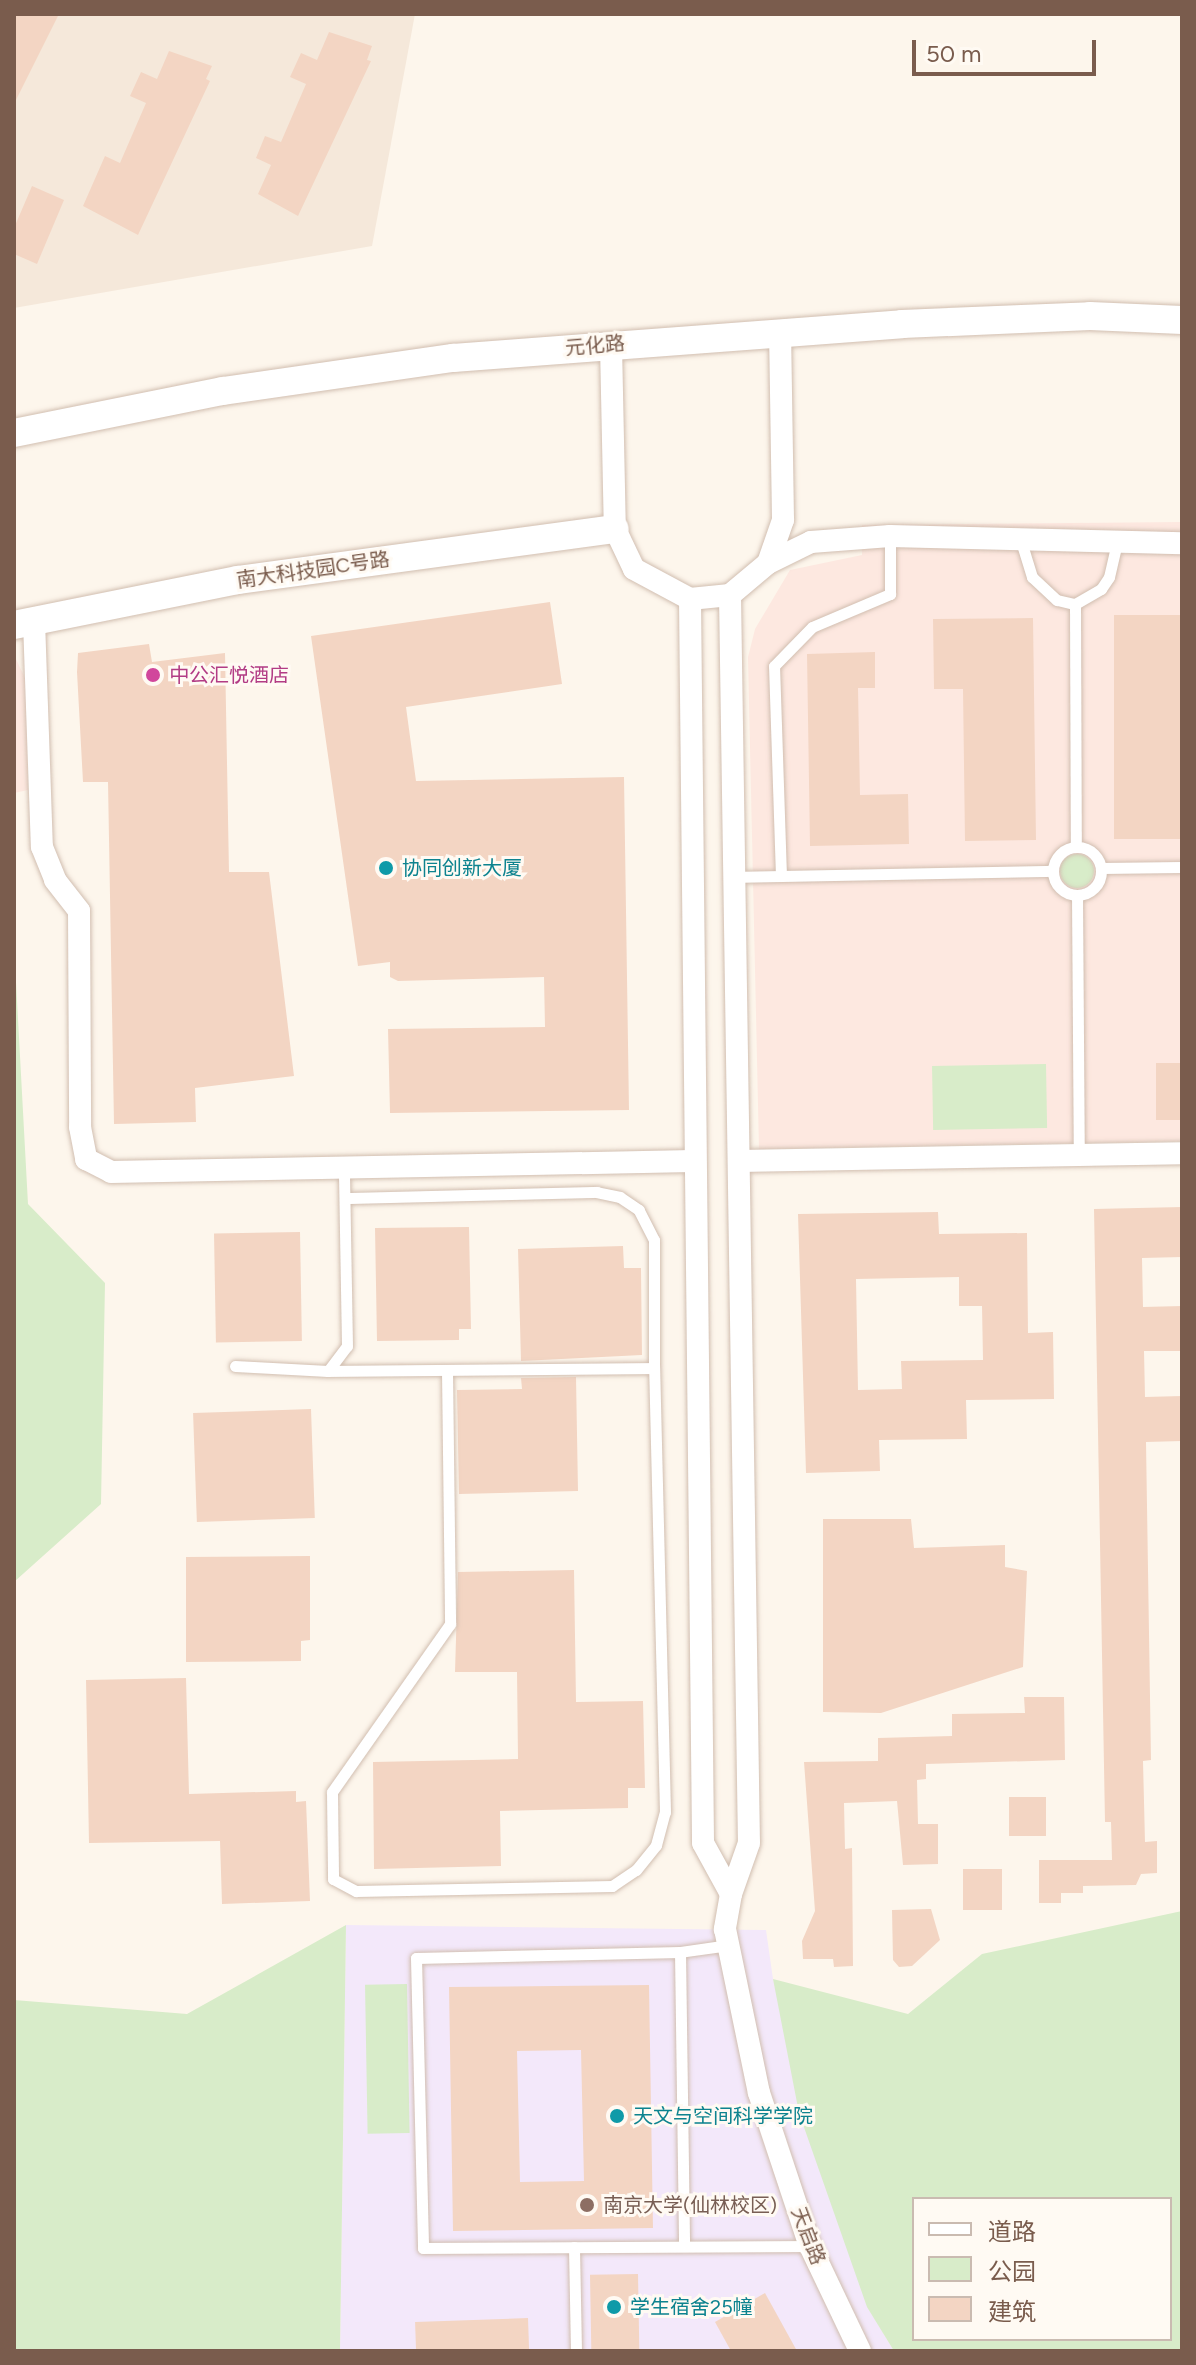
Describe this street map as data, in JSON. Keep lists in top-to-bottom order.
{
  "streets": {
    "street": ["元化路", "南大科技园C号路", "天启路"]
  },
  "places": [
    "中公汇悦酒店",
    "协同创新大厦",
    "天文与空间科学学院",
    "南京大学(仙林校区)",
    "学生宿舍25幢"
  ],
  "legend": ["道路", "公园", "建筑"],
  "scale_bar": "50 m"
}
